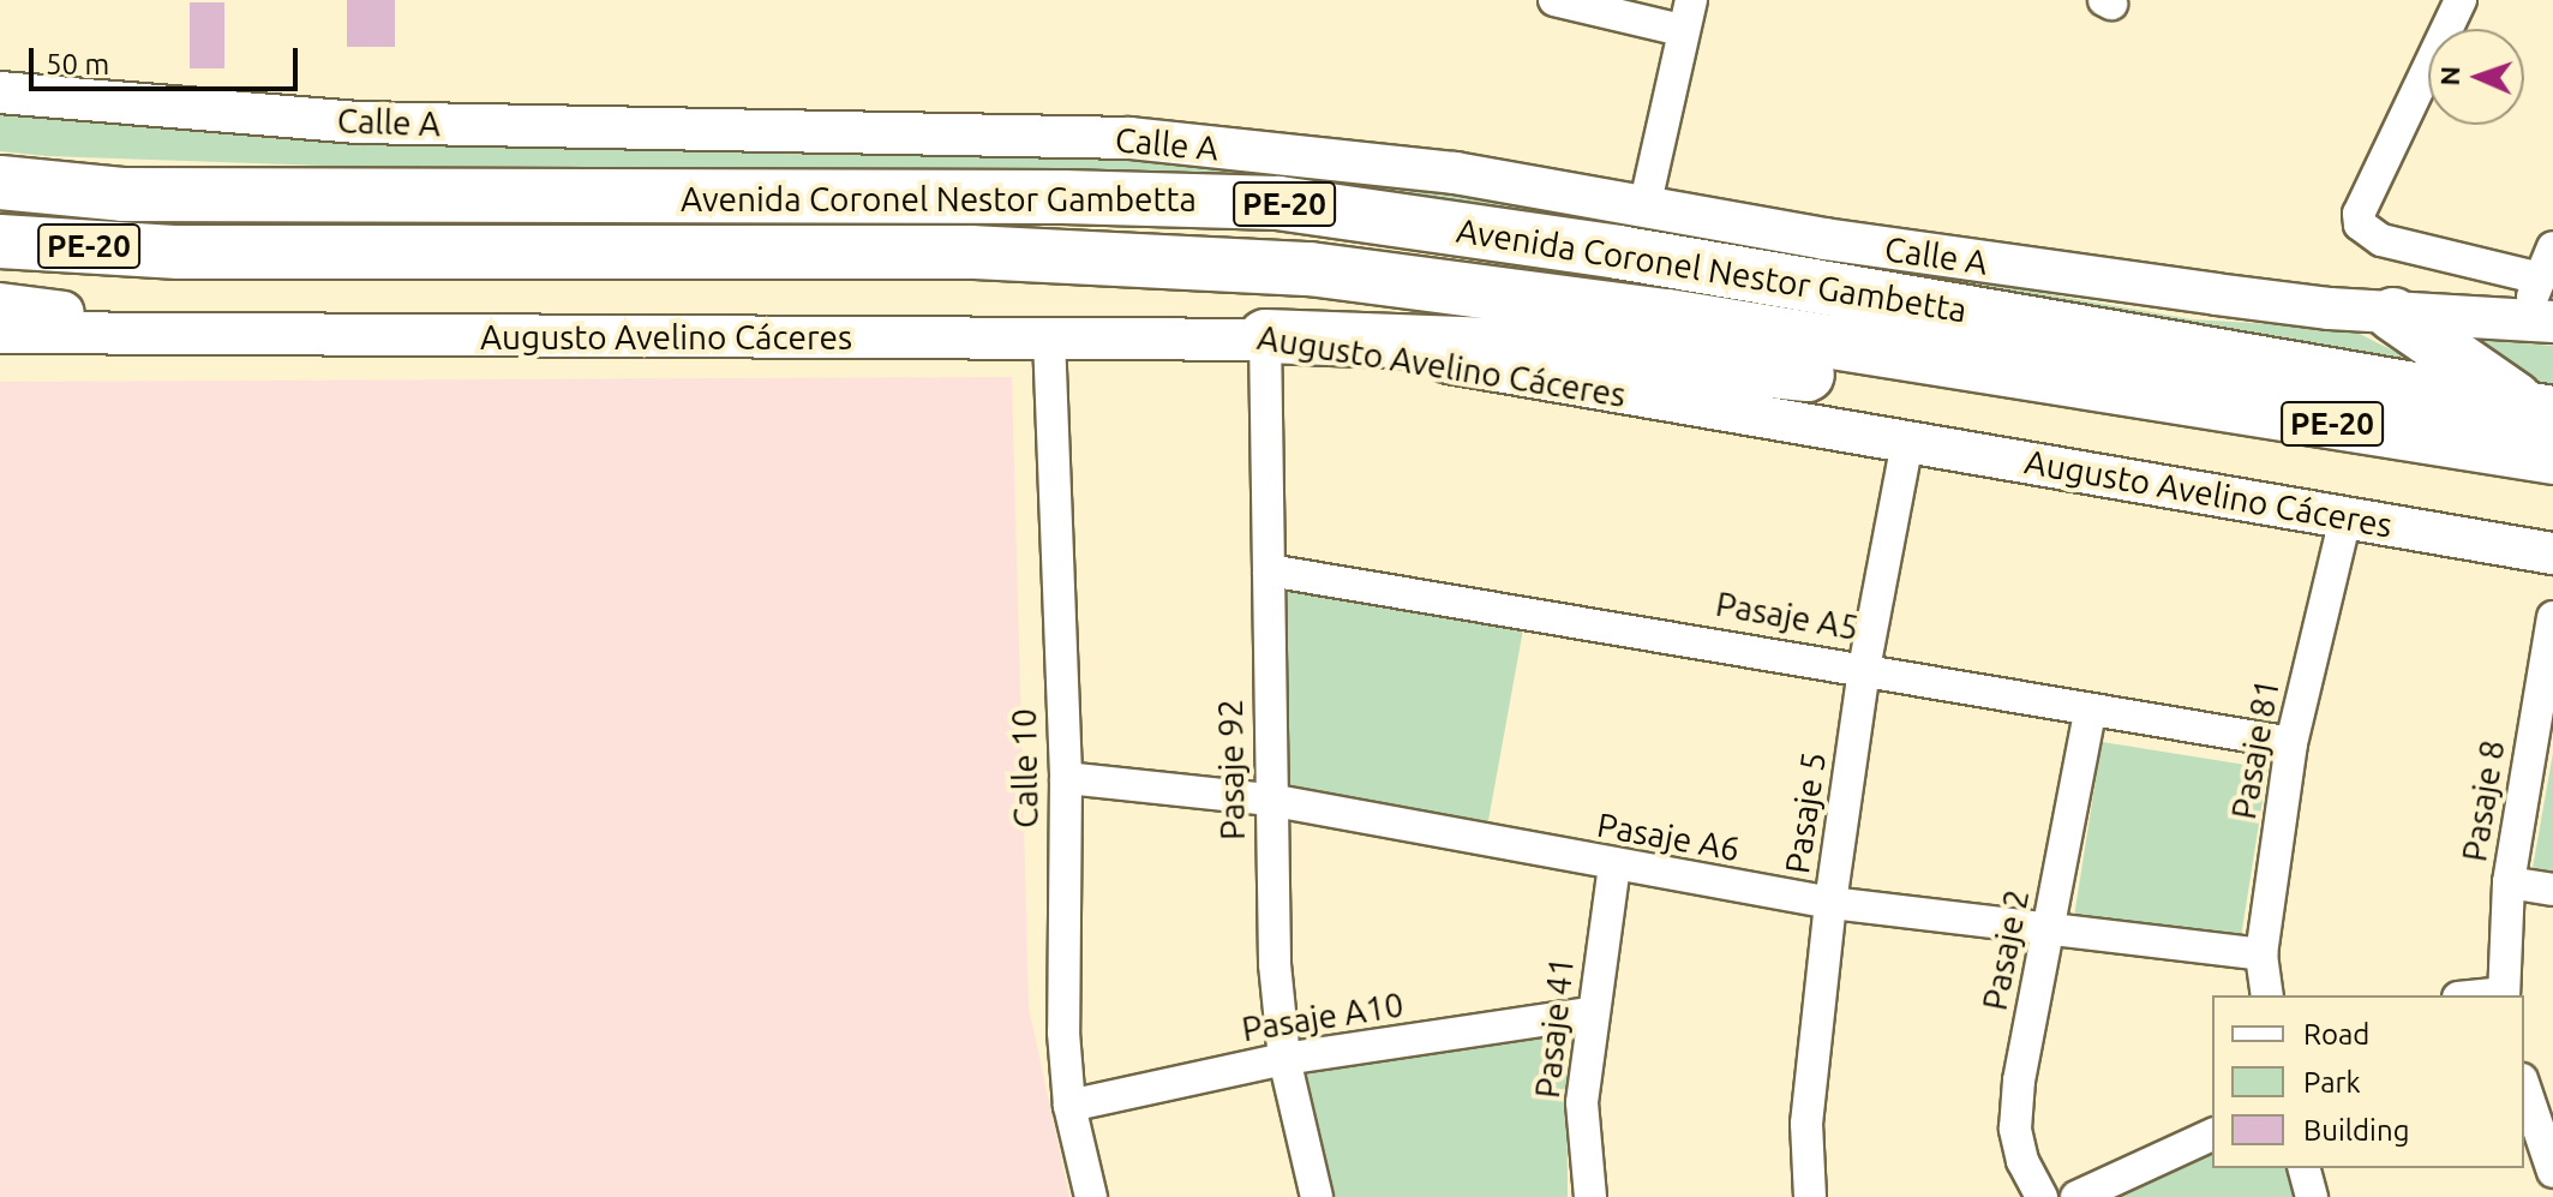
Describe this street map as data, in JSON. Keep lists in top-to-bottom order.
{
  "streets": {
    "highway": ["Avenida Coronel Nestor Gambetta", "PE-20"],
    "street": [
      "Calle A",
      "Augusto Avelino Cáceres",
      "Pasaje A5",
      "Pasaje 81",
      "Calle 10",
      "Pasaje 92",
      "Pasaje 8",
      "Pasaje 5",
      "Pasaje A6",
      "Pasaje 2",
      "Pasaje A10",
      "Pasaje 41"
    ]
  },
  "crossings": [
    ["Augusto Avelino Cáceres", "Pasaje 81"],
    ["Augusto Avelino Cáceres", "Calle 10"],
    ["Augusto Avelino Cáceres", "Pasaje 92"],
    ["Augusto Avelino Cáceres", "Pasaje 5"],
    ["Pasaje A5", "Pasaje 81"],
    ["Pasaje A5", "Pasaje 92"],
    ["Pasaje A5", "Pasaje 5"],
    ["Pasaje A5", "Pasaje 2"],
    ["Pasaje 81", "Pasaje A6"],
    ["Calle 10", "Pasaje A6"],
    ["Calle 10", "Pasaje A10"],
    ["Pasaje 92", "Pasaje A6"],
    ["Pasaje 92", "Pasaje A10"],
    ["Pasaje 5", "Pasaje A6"],
    ["Pasaje A6", "Pasaje 2"],
    ["Pasaje A6", "Pasaje 41"],
    ["Pasaje A10", "Pasaje 41"]
  ],
  "legend": ["Road", "Park", "Building"],
  "scale_bar": "50 m",
  "north": "left"
}
